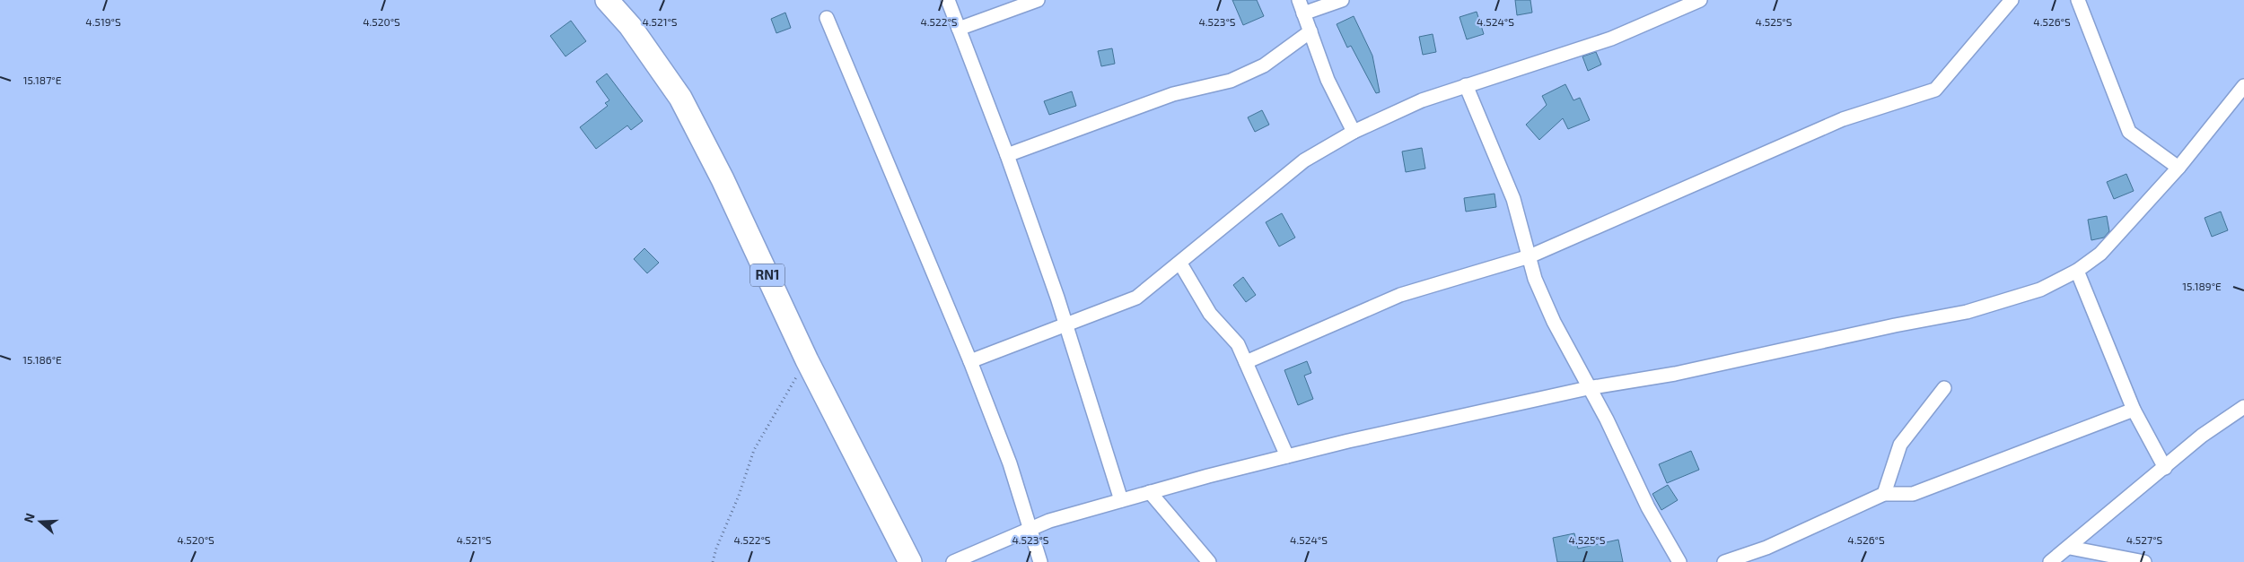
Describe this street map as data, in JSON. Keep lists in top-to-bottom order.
{
  "streets": {
    "highway": ["RN1"]
  },
  "north": "left",
  "coordinates": [
    "4.519°S",
    "4.520°S",
    "4.521°S",
    "4.522°S",
    "4.523°S",
    "4.524°S",
    "4.525°S",
    "4.526°S",
    "15.187°E",
    "15.189°E",
    "15.186°E",
    "4.527°S"
  ]
}
